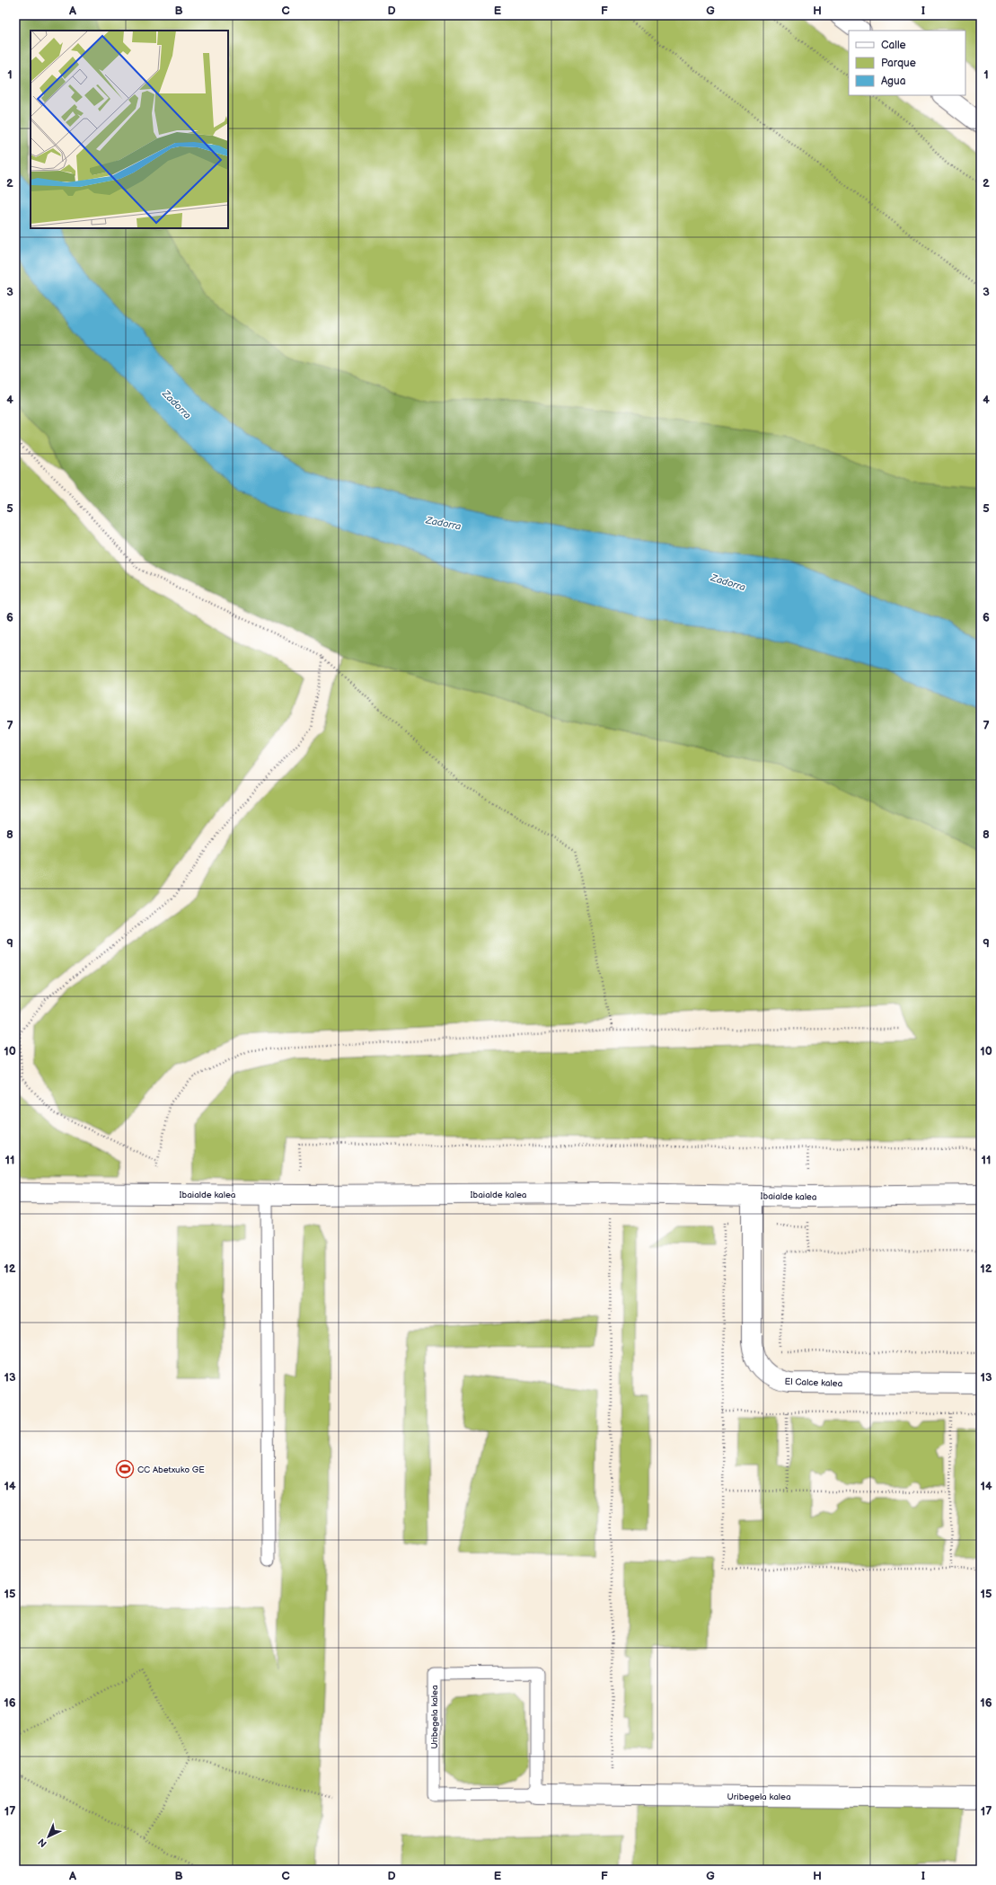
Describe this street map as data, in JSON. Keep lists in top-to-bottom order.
{
  "streets": {
    "street": ["Ibaialde kalea", "El Calce kalea", "Uribegela kalea"]
  },
  "crossings": [
    ["Ibaialde kalea", "El Calce kalea"]
  ],
  "water": ["Zadorra"],
  "places": {
    "sports": ["CC Abetxuko GE"]
  },
  "legend": ["Calle", "Parque", "Agua"],
  "north": "bottom left",
  "grid": {
    "columns": [
      "A",
      "B",
      "C",
      "D",
      "E",
      "F",
      "G",
      "H",
      "I"
    ],
    "rows": [
      "1",
      "2",
      "3",
      "4",
      "5",
      "6",
      "7",
      "8",
      "9",
      "10",
      "11",
      "12",
      "13",
      "14",
      "15",
      "16",
      "17"
    ]
  }
}
